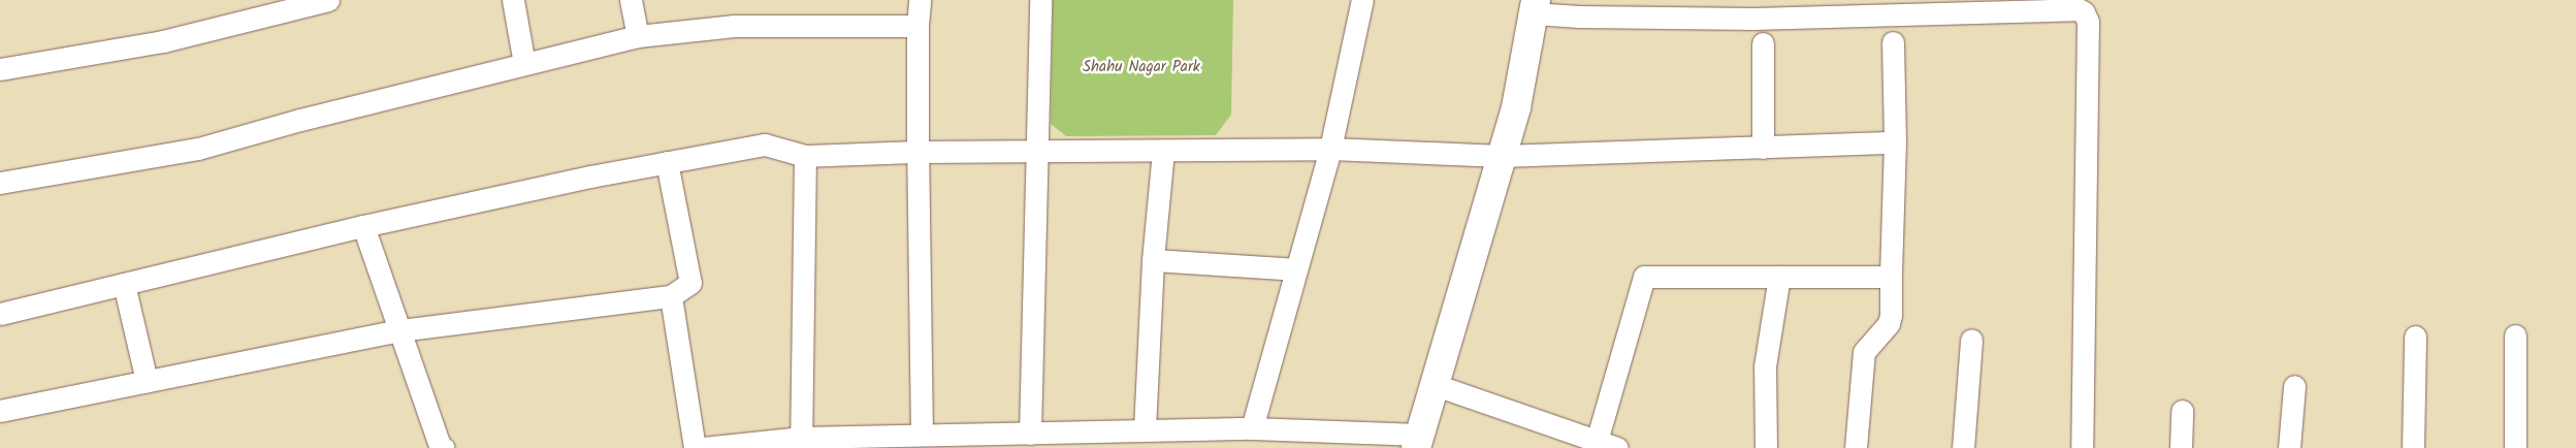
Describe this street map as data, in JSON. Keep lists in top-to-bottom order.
{
  "parks": ["Shahu Nagar Park"]
}
